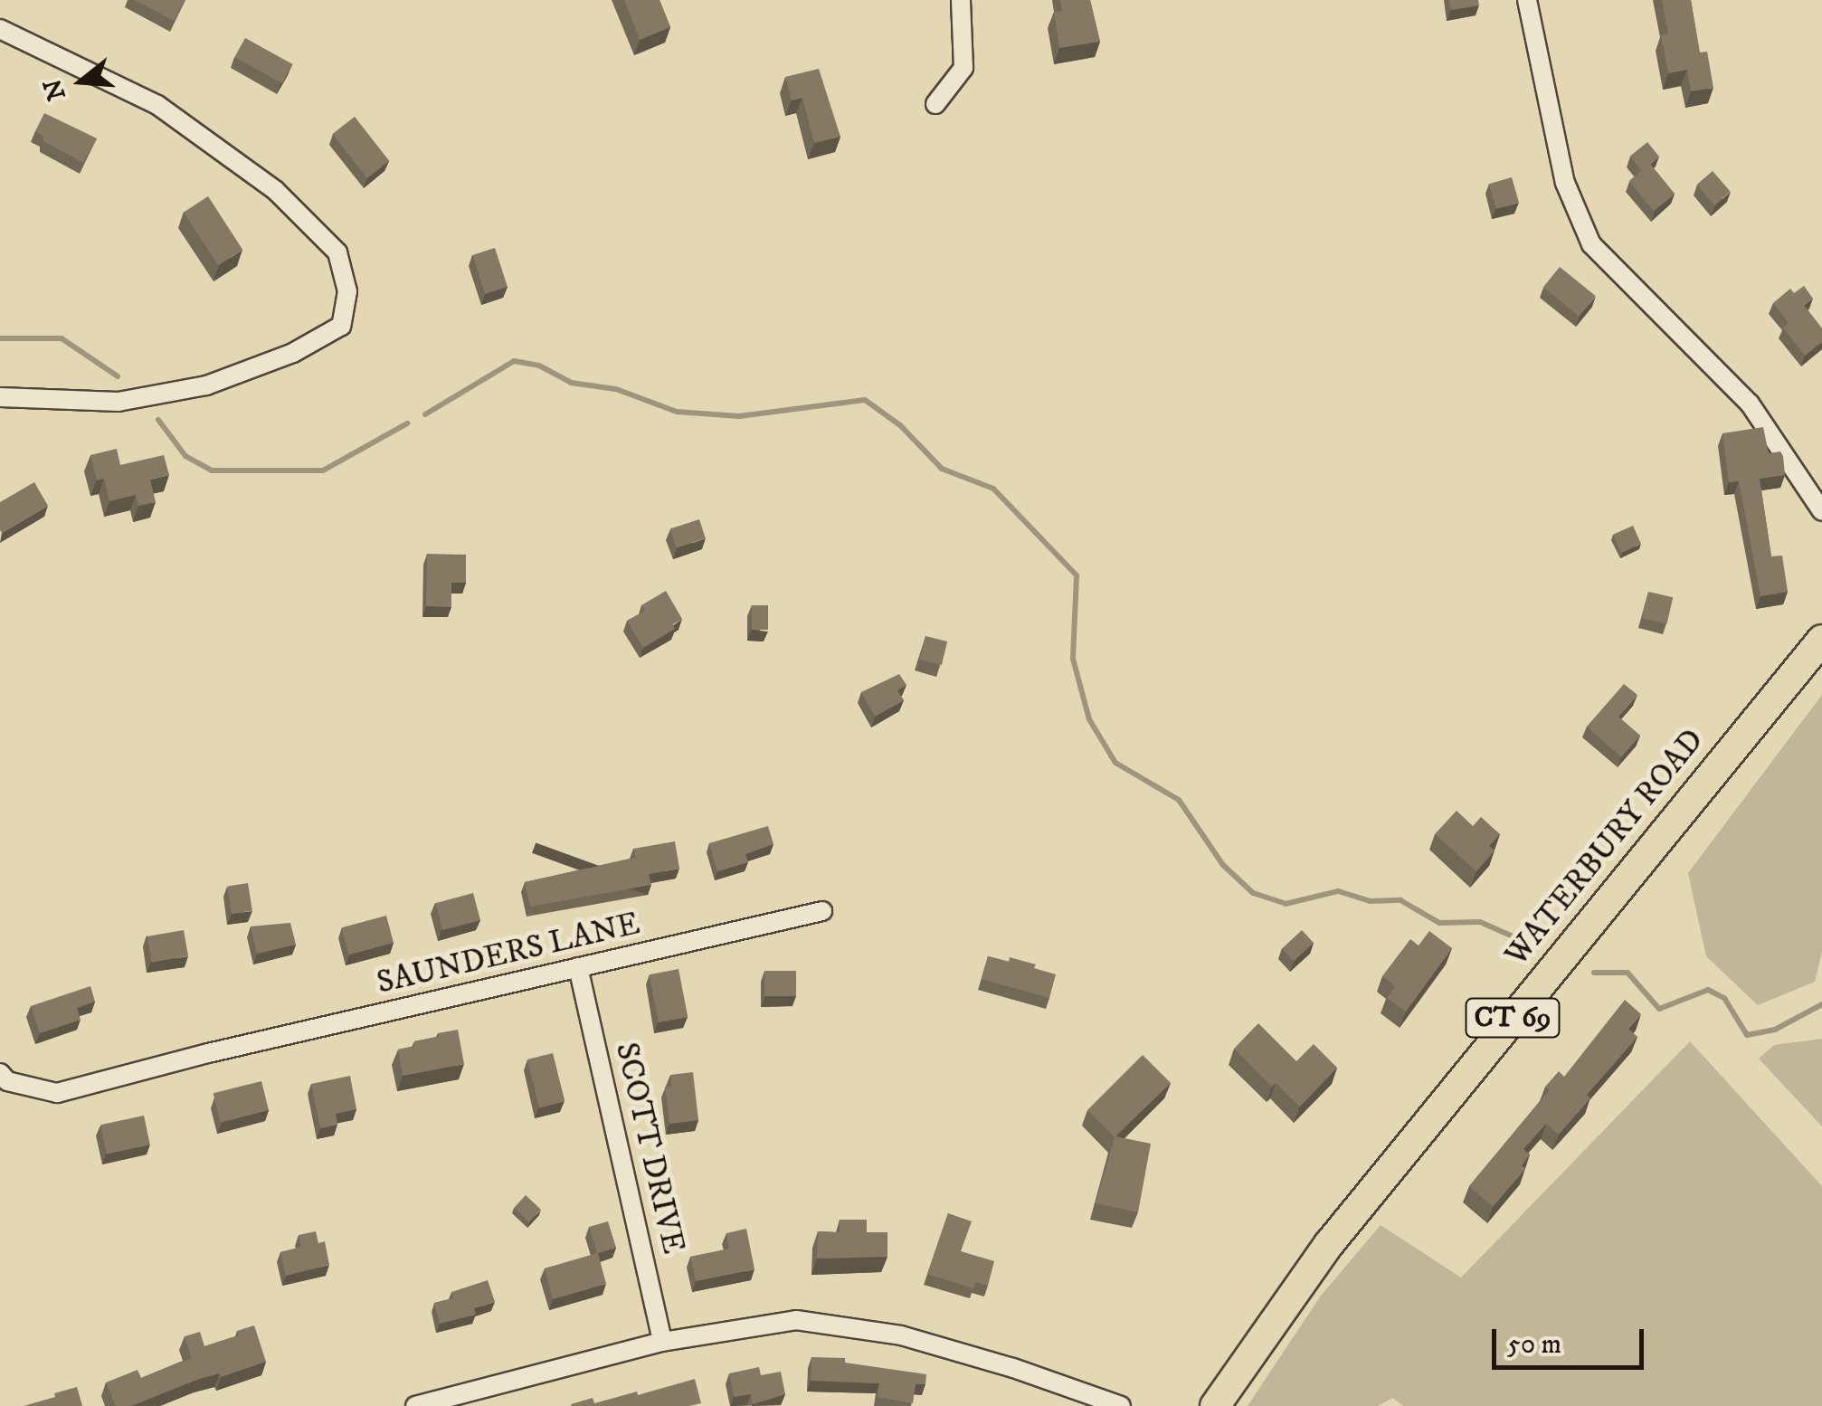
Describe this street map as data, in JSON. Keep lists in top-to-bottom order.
{
  "streets": {
    "main road": ["WATERBURY ROAD", "CT 69"],
    "street": ["SAUNDERS LANE", "SCOTT DRIVE"]
  },
  "crossings": [
    ["SAUNDERS LANE", "SCOTT DRIVE"]
  ],
  "scale_bar": "50 m",
  "north": "left"
}
